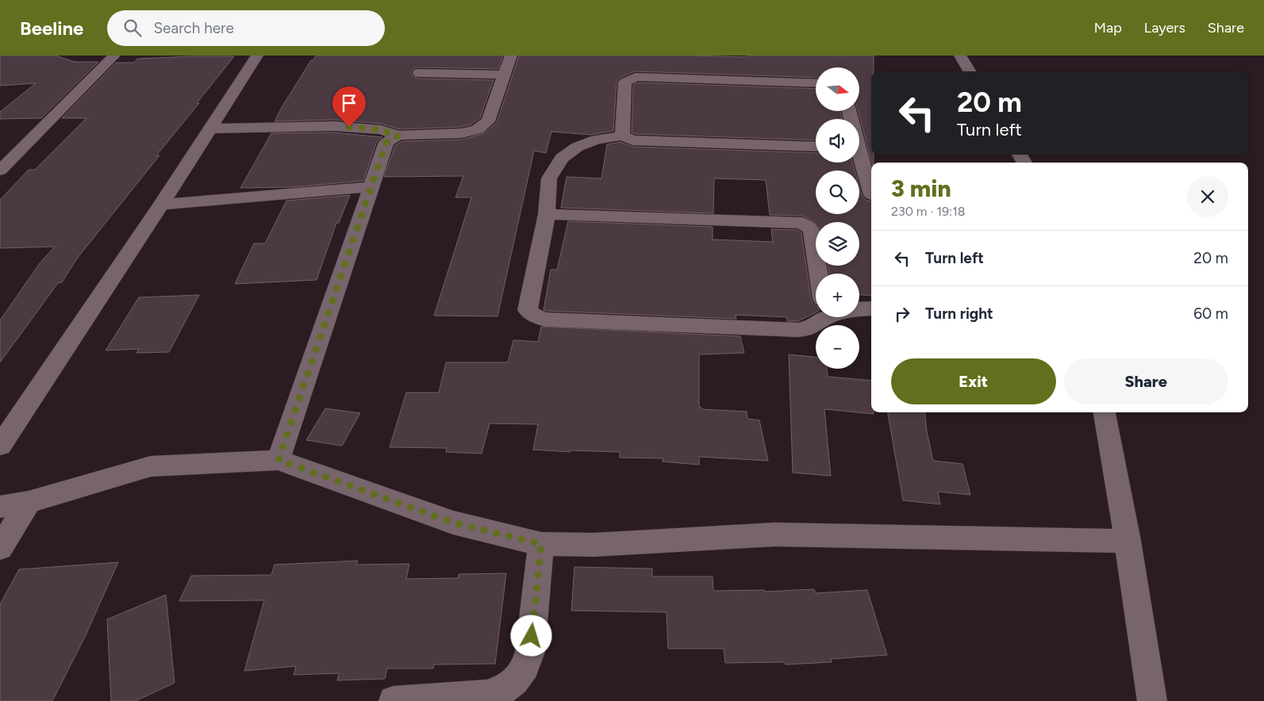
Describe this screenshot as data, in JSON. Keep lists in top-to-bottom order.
{
  "north": "right",
  "page": {
    "header": "Beeline",
    "search": "Search here",
    "nav": ["Map", "Layers", "Share"],
    "map_buttons": ["+", "−"],
    "turn": ["20 m", "Turn left"],
    "heading": ["3 min", "230 m · 19:18"],
    "list": [
      {
        "name": "Turn left",
        "value": "20 m"
      },
      {
        "name": "Turn right",
        "value": "60 m"
      }
    ],
    "buttons": ["Exit", "Share"]
  }
}
